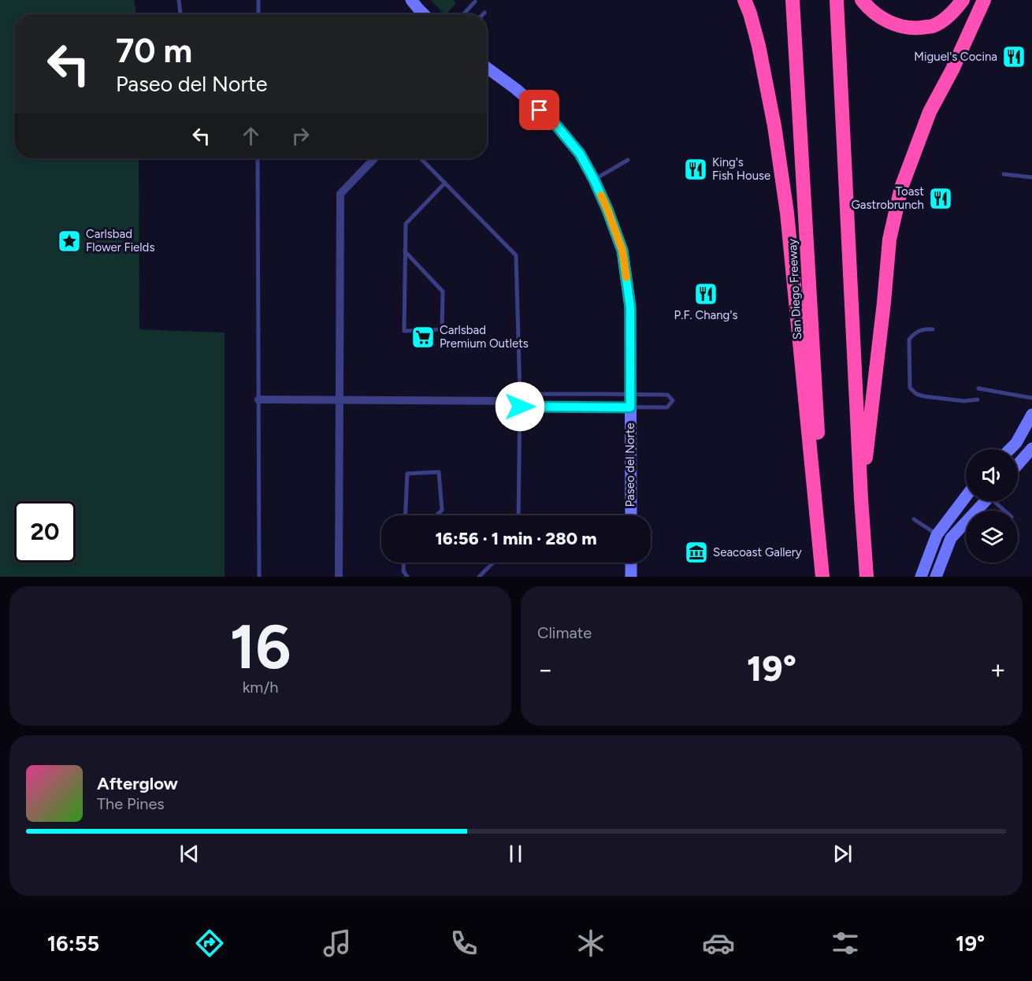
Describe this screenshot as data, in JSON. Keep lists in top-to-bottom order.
{
  "streets": {
    "highway": ["San Diego Freeway"],
    "main road": ["Paseo del Norte"]
  },
  "places": {
    "restaurant": [
      "Miguel's Cocina",
      "King's Fish House",
      "Toast Gastrobrunch",
      "P.F. Chang's"
    ],
    "place": ["Carlsbad Flower Fields"],
    "supermarket": ["Carlsbad Premium Outlets"],
    "museum": ["Seacoast Gallery"]
  },
  "page": {
    "turn": ["70 m", "Paseo del Norte"],
    "limit": "20",
    "trip": "16:56 · 1 min · 280 m",
    "tile": [
      ["16", "km/h"],
      "Climate"
    ],
    "heat": ["−", "19°", "+"],
    "song": ["Afterglow", "The Pines"],
    "tabs": ["16:55", "19°"]
  }
}
